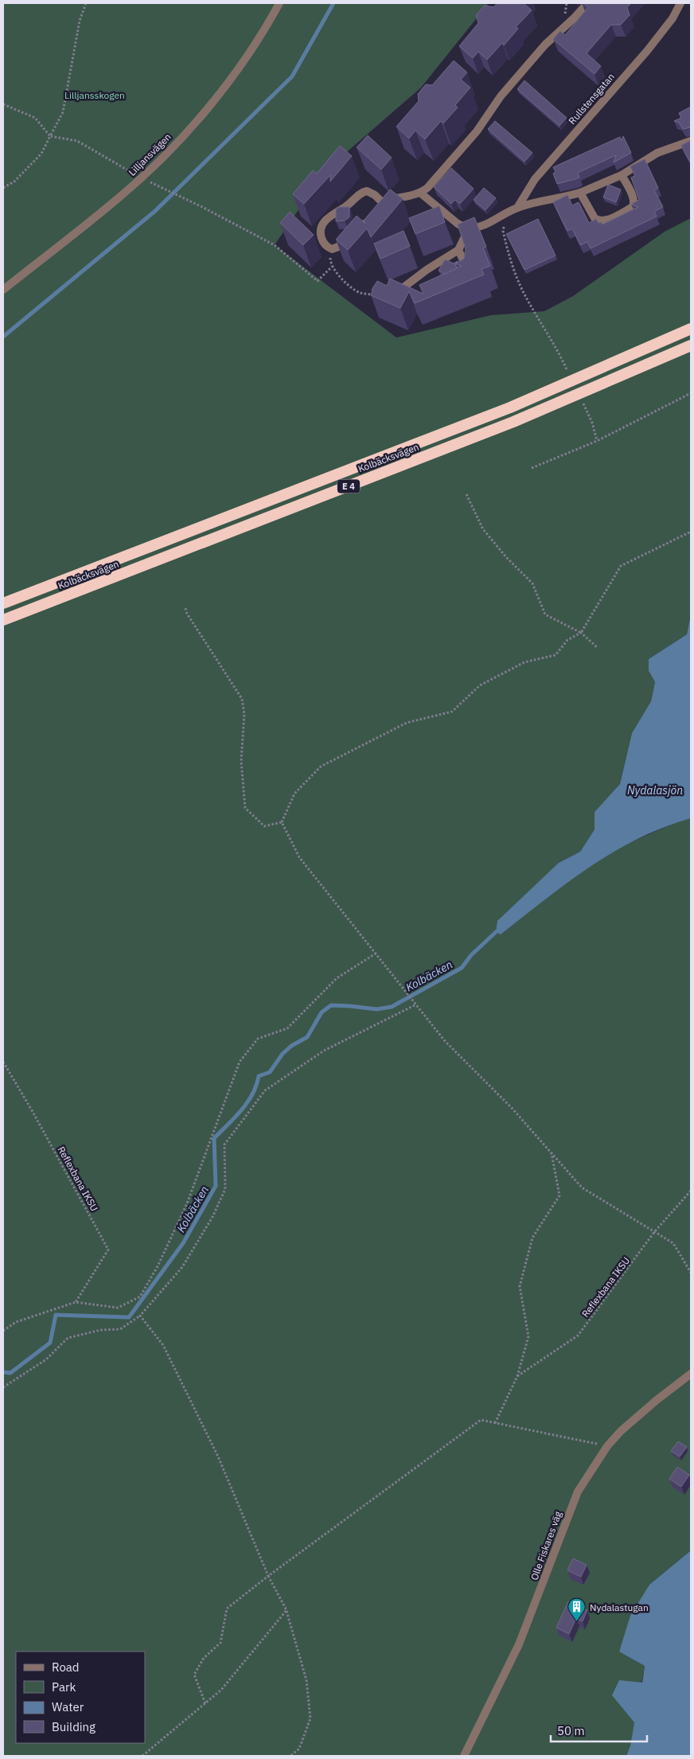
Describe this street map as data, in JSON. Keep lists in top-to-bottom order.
{
  "streets": {
    "highway": ["Kolbäcksvägen", "E 4"],
    "street": ["Rullstensgatan", "Lilljansvägen", "Olle Fiskares väg"],
    "path": ["Reflexbana IKSU"]
  },
  "water": ["Nydalasjön", "Kolbäcken"],
  "parks": ["Lilljansskogen"],
  "places": {
    "building": ["Nydalastugan"]
  },
  "legend": [
    "Road",
    "Park",
    "Water",
    "Building"
  ],
  "scale_bar": "50 m"
}
